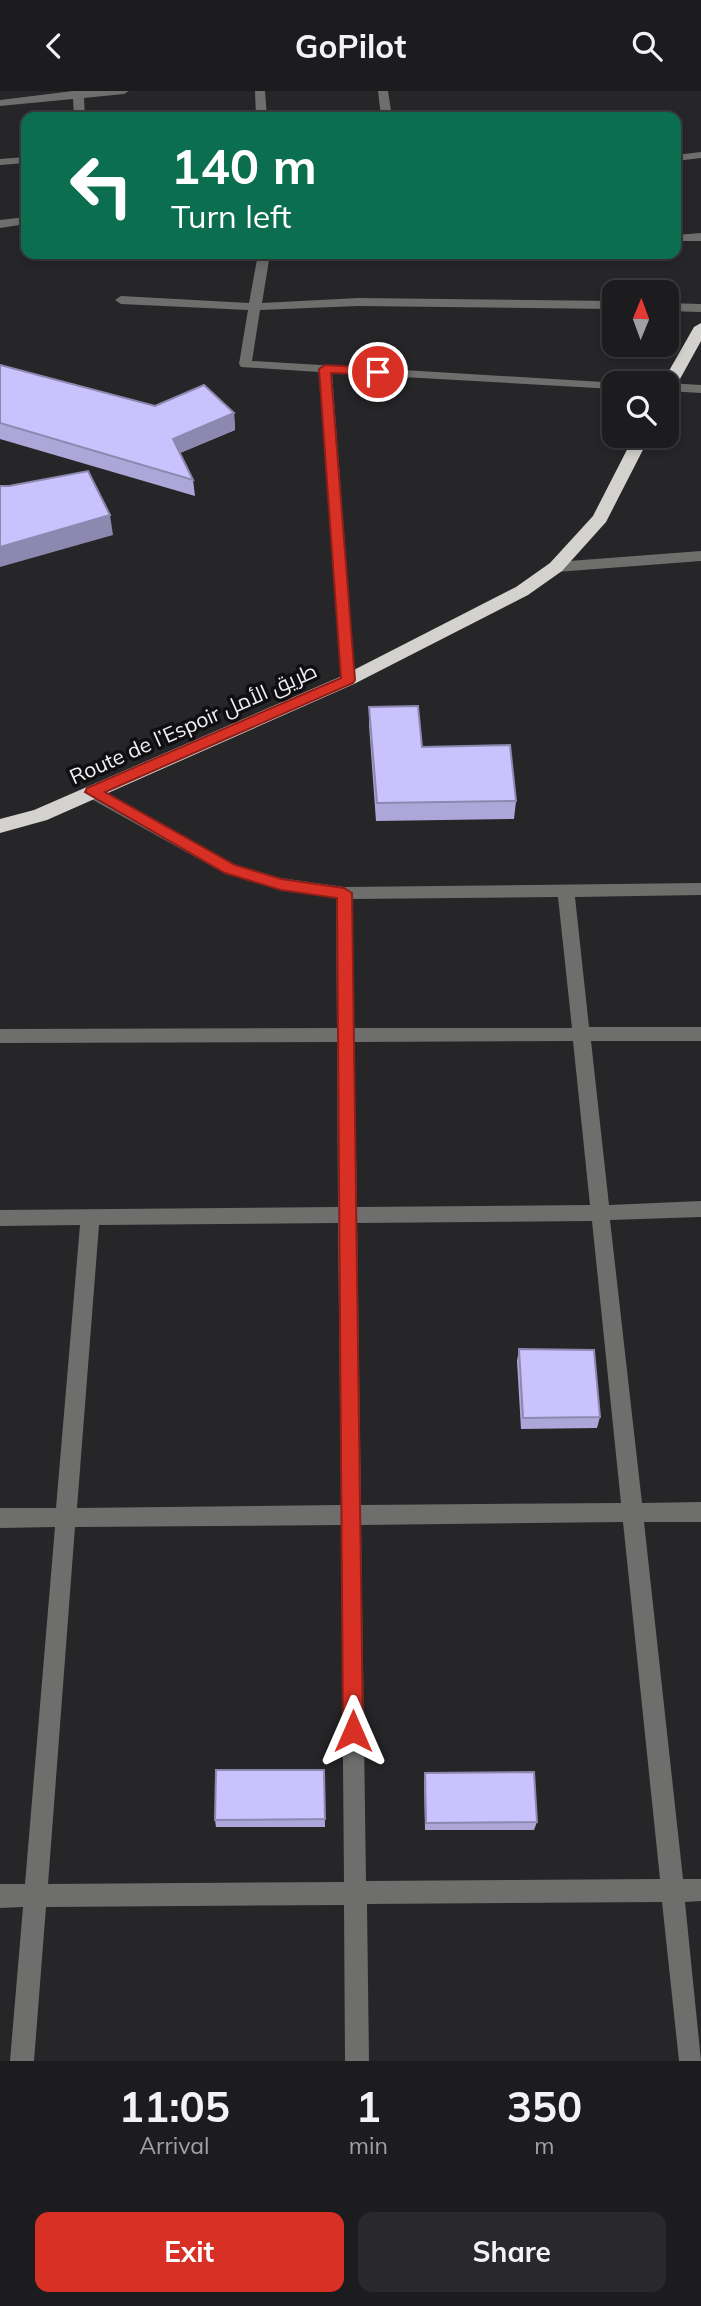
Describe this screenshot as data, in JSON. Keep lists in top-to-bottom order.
{
  "streets": {
    "highway": ["Route de l’Espoir طريق الأمل"]
  },
  "north": "top",
  "page": {
    "header": "GoPilot",
    "turn": ["140 m", "Turn left"],
    "eta": [
      "11:05",
      "Arrival",
      "1",
      "min",
      "350",
      "m"
    ],
    "buttons": ["Exit", "Share"]
  }
}
